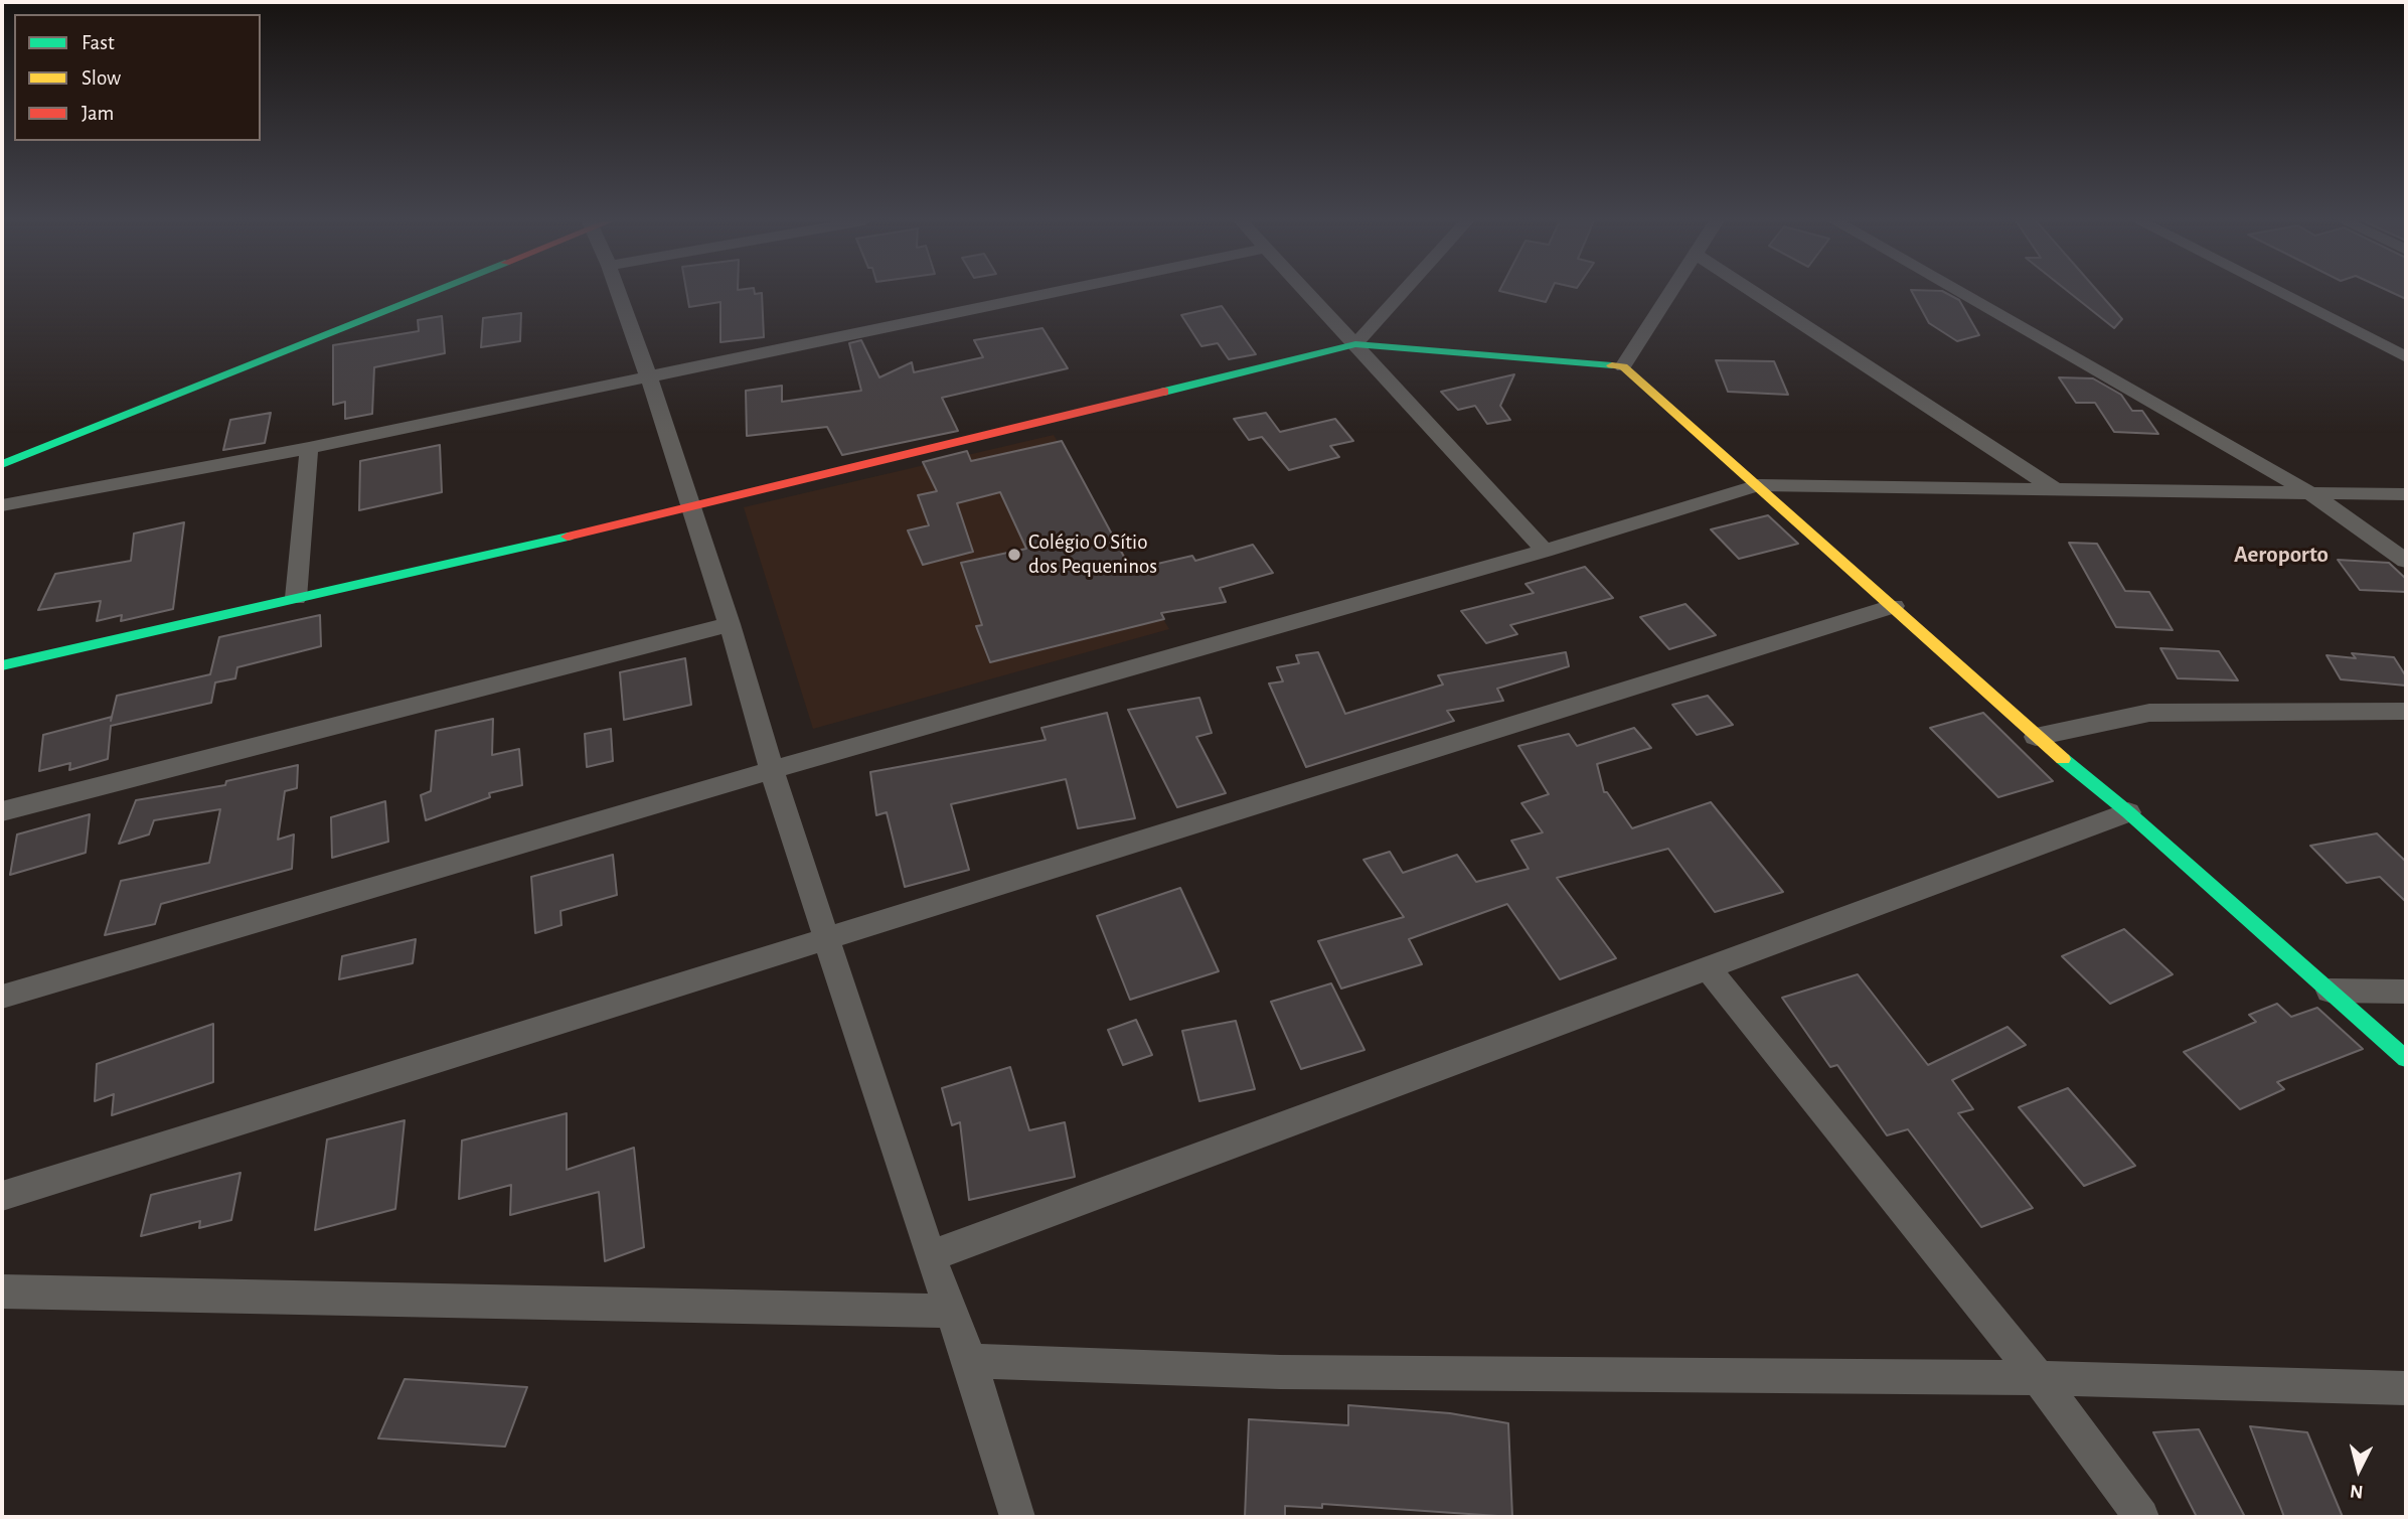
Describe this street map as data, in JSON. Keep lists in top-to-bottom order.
{
  "districts": ["Aeroporto"],
  "places": ["Colégio O Sítio dos Pequeninos"],
  "legend": ["Fast", "Slow", "Jam"],
  "north": "bottom"
}
